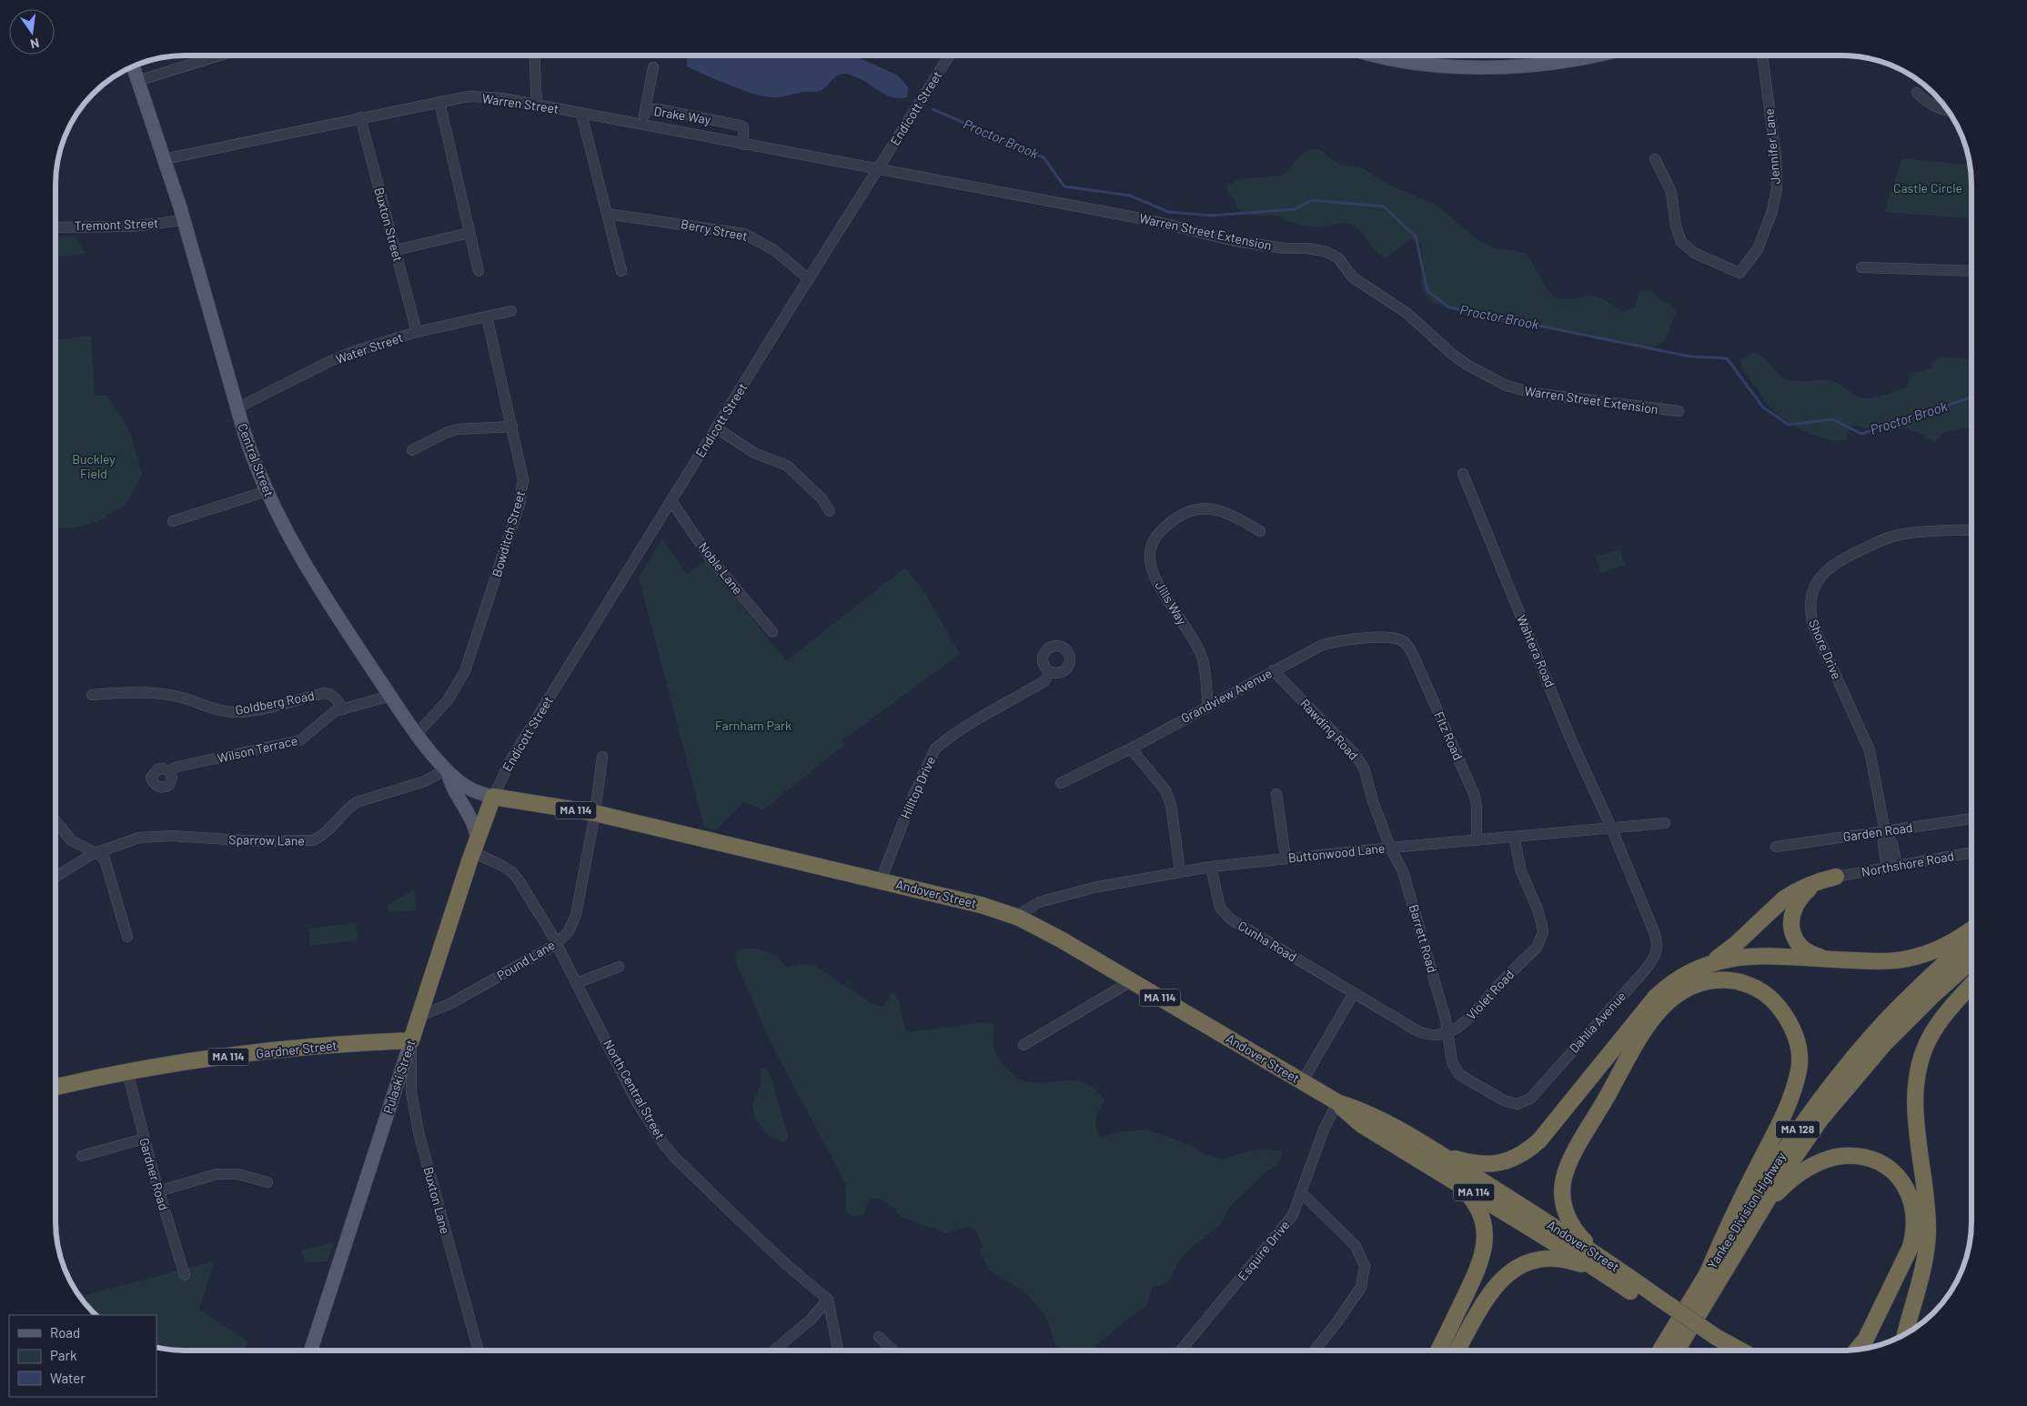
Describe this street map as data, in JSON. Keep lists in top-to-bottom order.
{
  "streets": {
    "highway": [
      "MA 114",
      "Andover Street",
      "Gardner Street",
      "Pulaski Street",
      "MA 128",
      "Yankee Division Highway"
    ],
    "main road": ["Central Street"],
    "street": [
      "Warren Street",
      "Endicott Street",
      "Drake Way",
      "Jennifer Lane",
      "Tremont Street",
      "Buxton Street",
      "Berry Street",
      "Warren Street Extension",
      "Water Street",
      "Bowditch Street",
      "Noble Lane",
      "Jills Way",
      "Shore Drive",
      "Wahtera Road",
      "Grandview Avenue",
      "Goldberg Road",
      "Rawding Road",
      "Fitz Road",
      "Wilson Terrace",
      "Hilltop Drive",
      "Garden Road",
      "Sparrow Lane",
      "Buttonwood Lane",
      "Northshore Road",
      "Barrett Road",
      "Cunha Road",
      "Pound Lane",
      "Violet Road",
      "Dahlia Avenue",
      "North Central Street",
      "Gardner Road",
      "Buxton Lane",
      "Esquire Drive"
    ]
  },
  "crossings": [
    ["Warren Street", "Endicott Street"],
    ["Warren Street", "Drake Way"],
    ["Warren Street", "Buxton Street"],
    ["Warren Street", "Warren Street Extension"],
    ["Warren Street", "Central Street"],
    ["Endicott Street", "Berry Street"],
    ["Endicott Street", "Warren Street Extension"],
    ["Endicott Street", "Central Street"],
    ["Endicott Street", "Noble Lane"],
    ["Endicott Street", "Andover Street"],
    ["Endicott Street", "Pulaski Street"],
    ["Tremont Street", "Central Street"],
    ["Buxton Street", "Water Street"],
    ["Water Street", "Central Street"],
    ["Water Street", "Bowditch Street"],
    ["Central Street", "Bowditch Street"],
    ["Central Street", "Wilson Terrace"],
    ["Central Street", "Sparrow Lane"],
    ["Central Street", "Andover Street"],
    ["Central Street", "Pulaski Street"],
    ["Jills Way", "Grandview Avenue"],
    ["Shore Drive", "Garden Road"],
    ["Shore Drive", "Northshore Road"],
    ["Wahtera Road", "Buttonwood Lane"],
    ["Wahtera Road", "Dahlia Avenue"],
    ["Grandview Avenue", "Rawding Road"],
    ["Grandview Avenue", "Fitz Road"],
    ["Goldberg Road", "Wilson Terrace"],
    ["Rawding Road", "Buttonwood Lane"],
    ["Rawding Road", "Barrett Road"],
    ["Fitz Road", "Buttonwood Lane"],
    ["Hilltop Drive", "Andover Street"],
    ["Buttonwood Lane", "Andover Street"],
    ["Buttonwood Lane", "Barrett Road"],
    ["Buttonwood Lane", "Cunha Road"],
    ["Buttonwood Lane", "Violet Road"],
    ["Buttonwood Lane", "Dahlia Avenue"],
    ["Andover Street", "Pound Lane"],
    ["Andover Street", "Pulaski Street"],
    ["Andover Street", "Esquire Drive"],
    ["Barrett Road", "Violet Road"],
    ["Barrett Road", "Dahlia Avenue"],
    ["Cunha Road", "Violet Road"],
    ["Pound Lane", "Pulaski Street"],
    ["Pound Lane", "North Central Street"],
    ["Violet Road", "Dahlia Avenue"],
    ["Gardner Street", "Pulaski Street"],
    ["Gardner Street", "Gardner Road"],
    ["Gardner Street", "Buxton Lane"],
    ["Pulaski Street", "North Central Street"],
    ["Pulaski Street", "Buxton Lane"]
  ],
  "water": ["Proctor Brook"],
  "parks": ["Castle Circle", "Buckley Field", "Farnham Park"],
  "legend": ["Road", "Park", "Water"],
  "north": "bottom"
}
